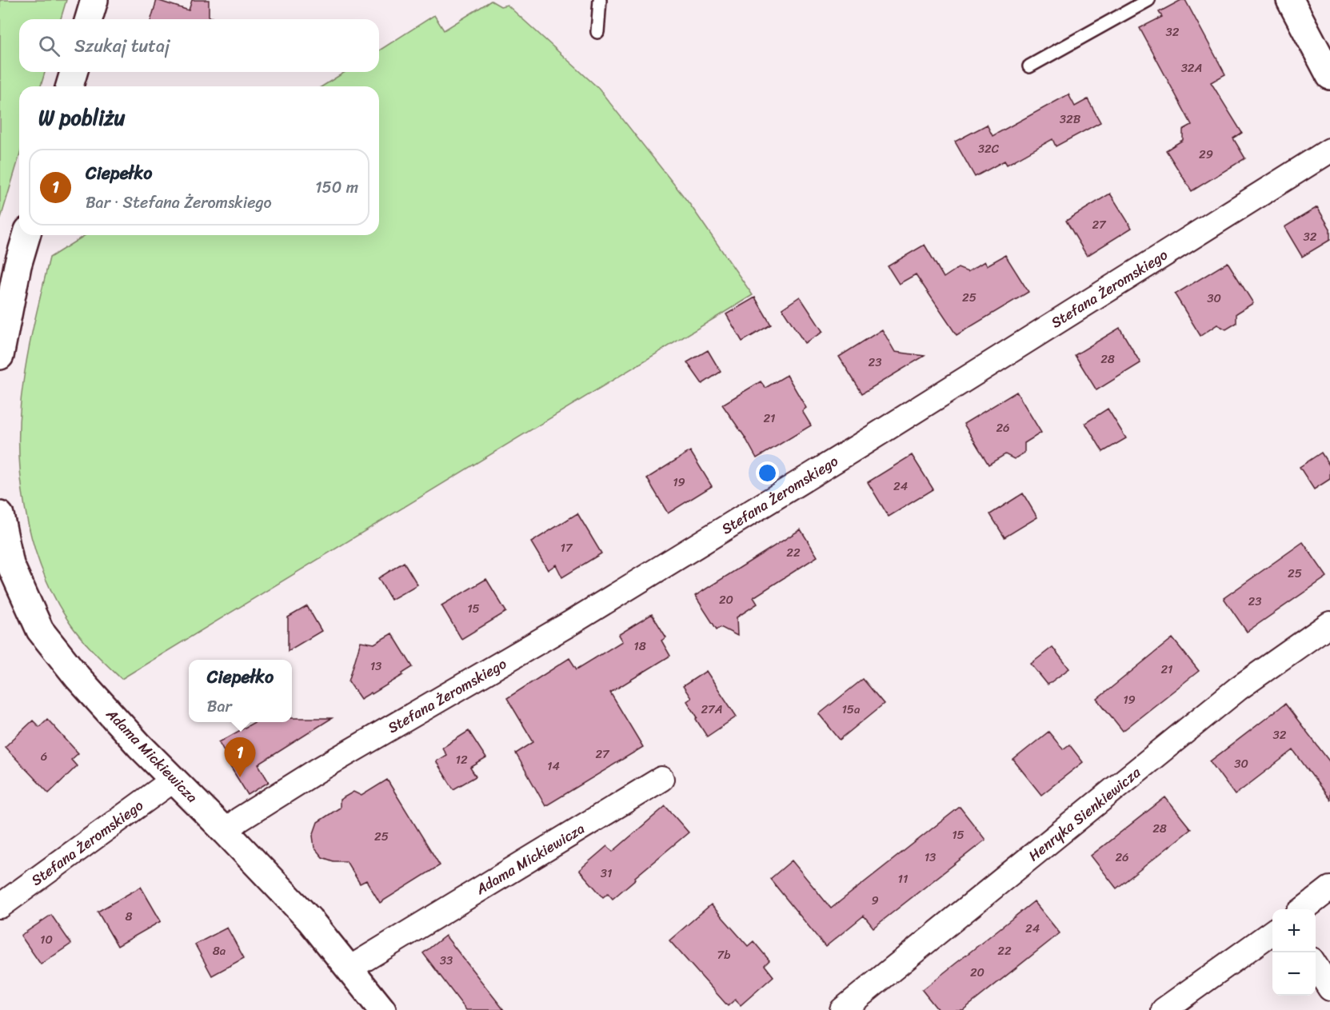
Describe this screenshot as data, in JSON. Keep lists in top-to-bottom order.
{
  "streets": {
    "street": ["Stefana Żeromskiego", "Adama Mickiewicza", "Henryka Sienkiewicza"]
  },
  "crossings": [
    ["Stefana Żeromskiego", "Adama Mickiewicza"]
  ],
  "house_numbers": [
    "32",
    "32A",
    "32B",
    "32C",
    "29",
    "27",
    "32",
    "25",
    "30",
    "28",
    "23",
    "21",
    "26",
    "19",
    "24",
    "17",
    "22",
    "25",
    "20",
    "23",
    "15",
    "18",
    "13",
    "21",
    "19",
    "27A",
    "15a",
    "32",
    "27",
    "6",
    "12",
    "30",
    "14",
    "28",
    "15",
    "25",
    "13",
    "26",
    "31",
    "11",
    "9",
    "8",
    "24",
    "10",
    "8a",
    "22",
    "7b",
    "33",
    "20"
  ],
  "page": {
    "search": "Szukaj tutaj",
    "heading": "W pobliżu",
    "list": [
      {
        "mark": "1",
        "name": "Ciepełko",
        "note": "Bar · Stefana Żeromskiego",
        "value": "150 m"
      }
    ],
    "popup": ["Ciepełko", "Bar"],
    "pins": "1",
    "map_buttons": ["+", "−"]
  }
}
